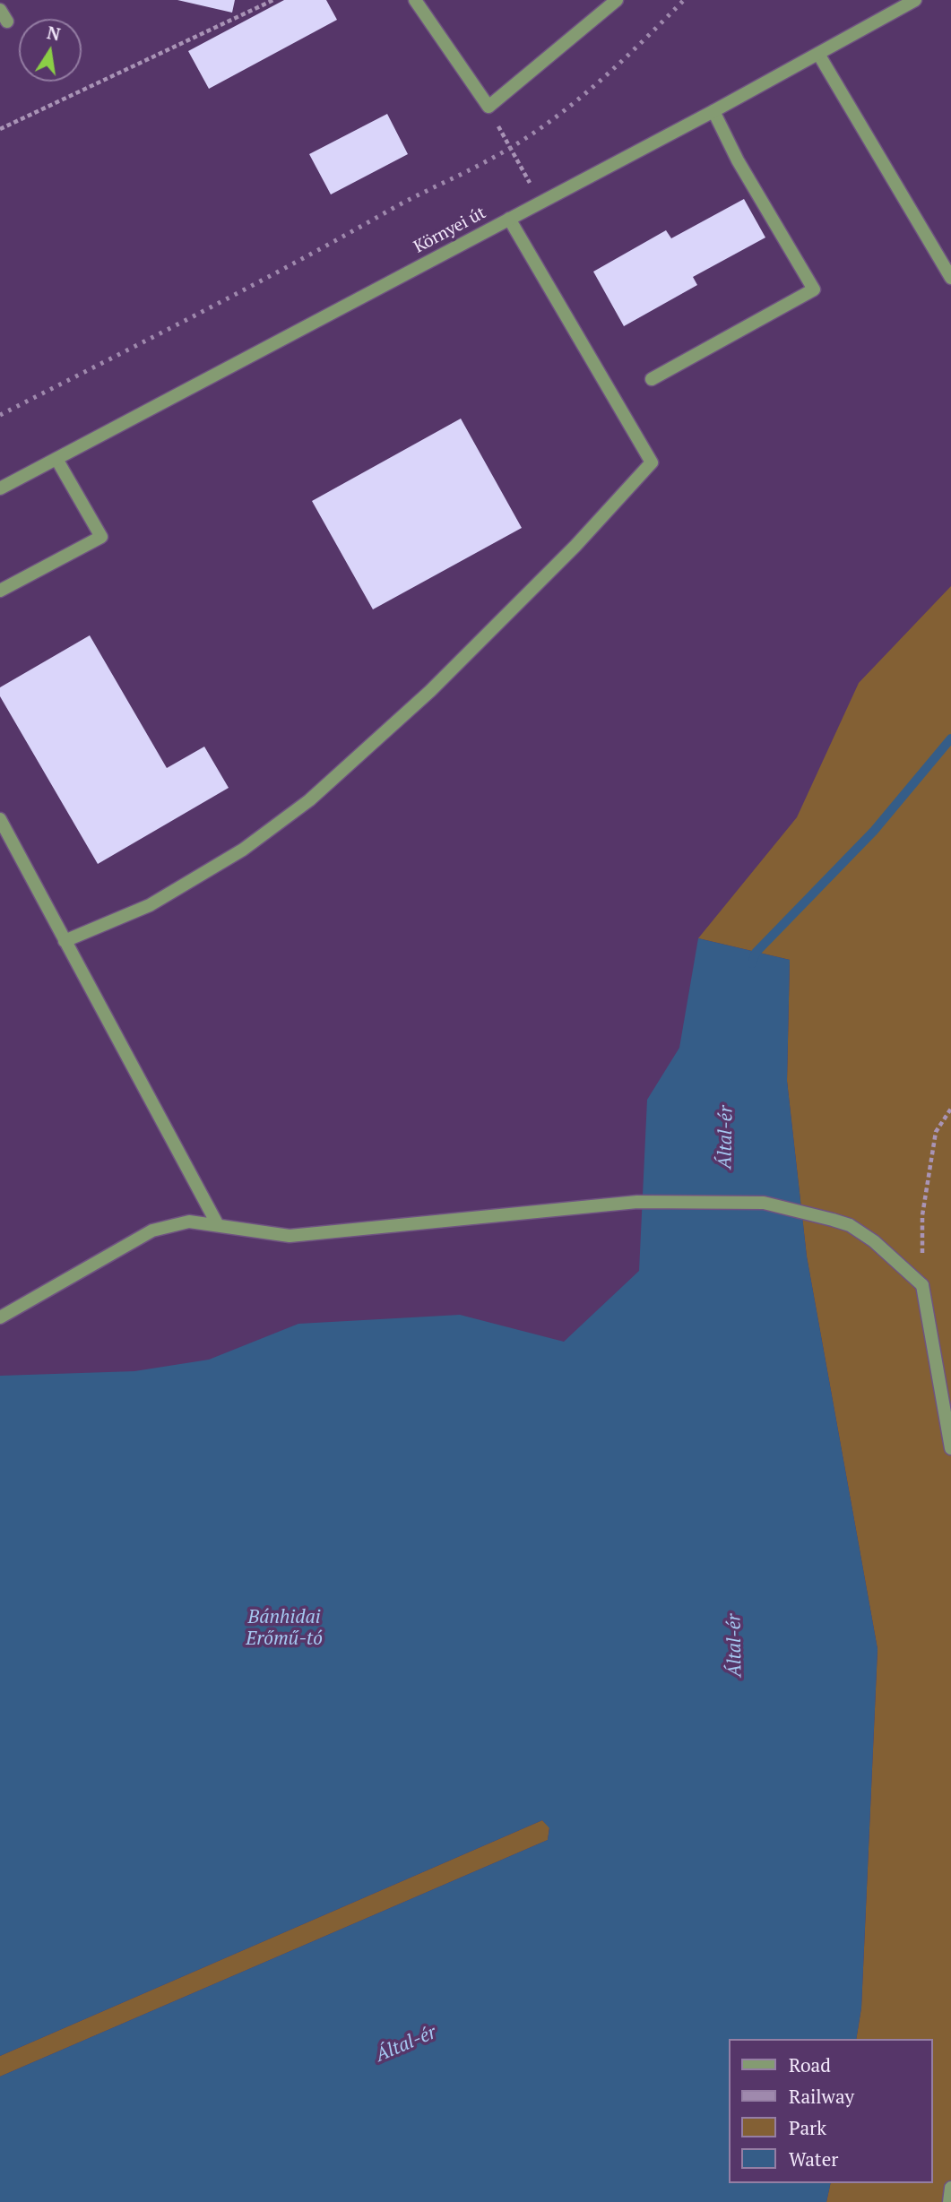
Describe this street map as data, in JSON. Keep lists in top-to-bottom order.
{
  "streets": {
    "street": ["Környei út"]
  },
  "water": ["Által-ér", "Bánhidai Erőmű-tó"],
  "legend": [
    "Road",
    "Railway",
    "Park",
    "Water"
  ],
  "north": "top"
}
